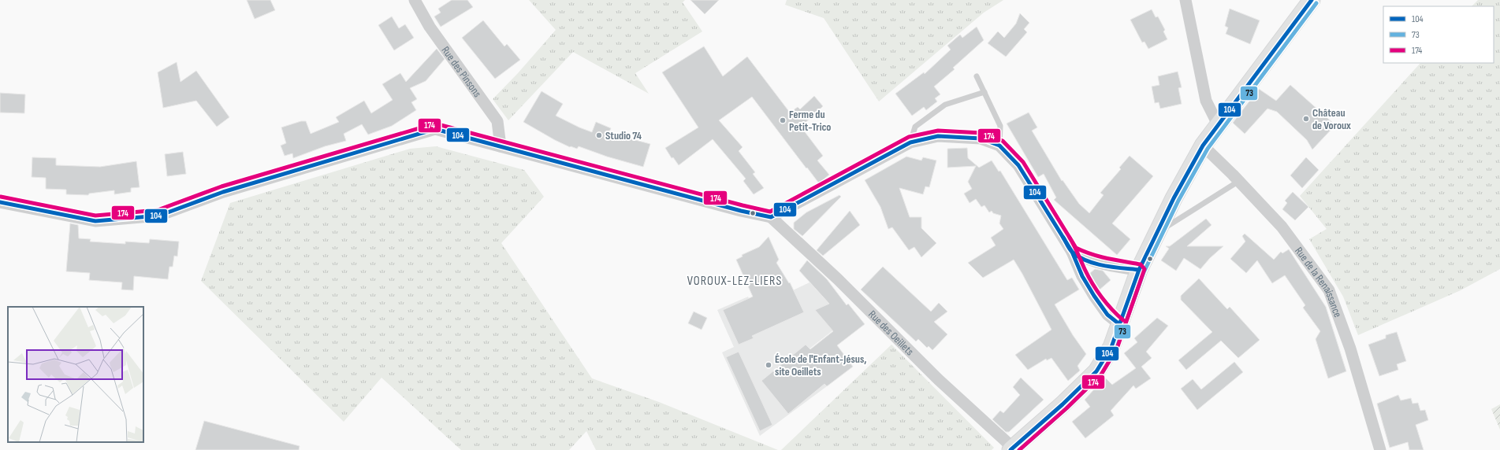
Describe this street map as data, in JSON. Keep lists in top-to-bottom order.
{
  "streets": {
    "street": ["Rue des Pinsons", "Rue de la Renaissance", "Rue des Oeillets"]
  },
  "districts": ["VOROUX-LEZ-LIERS"],
  "places": [
    "Château de Voroux",
    "Ferme du Petit-Trico",
    "Studio 74",
    "École de l'Enfant-Jésus, site Oeillets"
  ],
  "lines": ["transit line 104", "transit line 73", "transit line 174"],
  "legend": ["104", "73", "174"]
}
